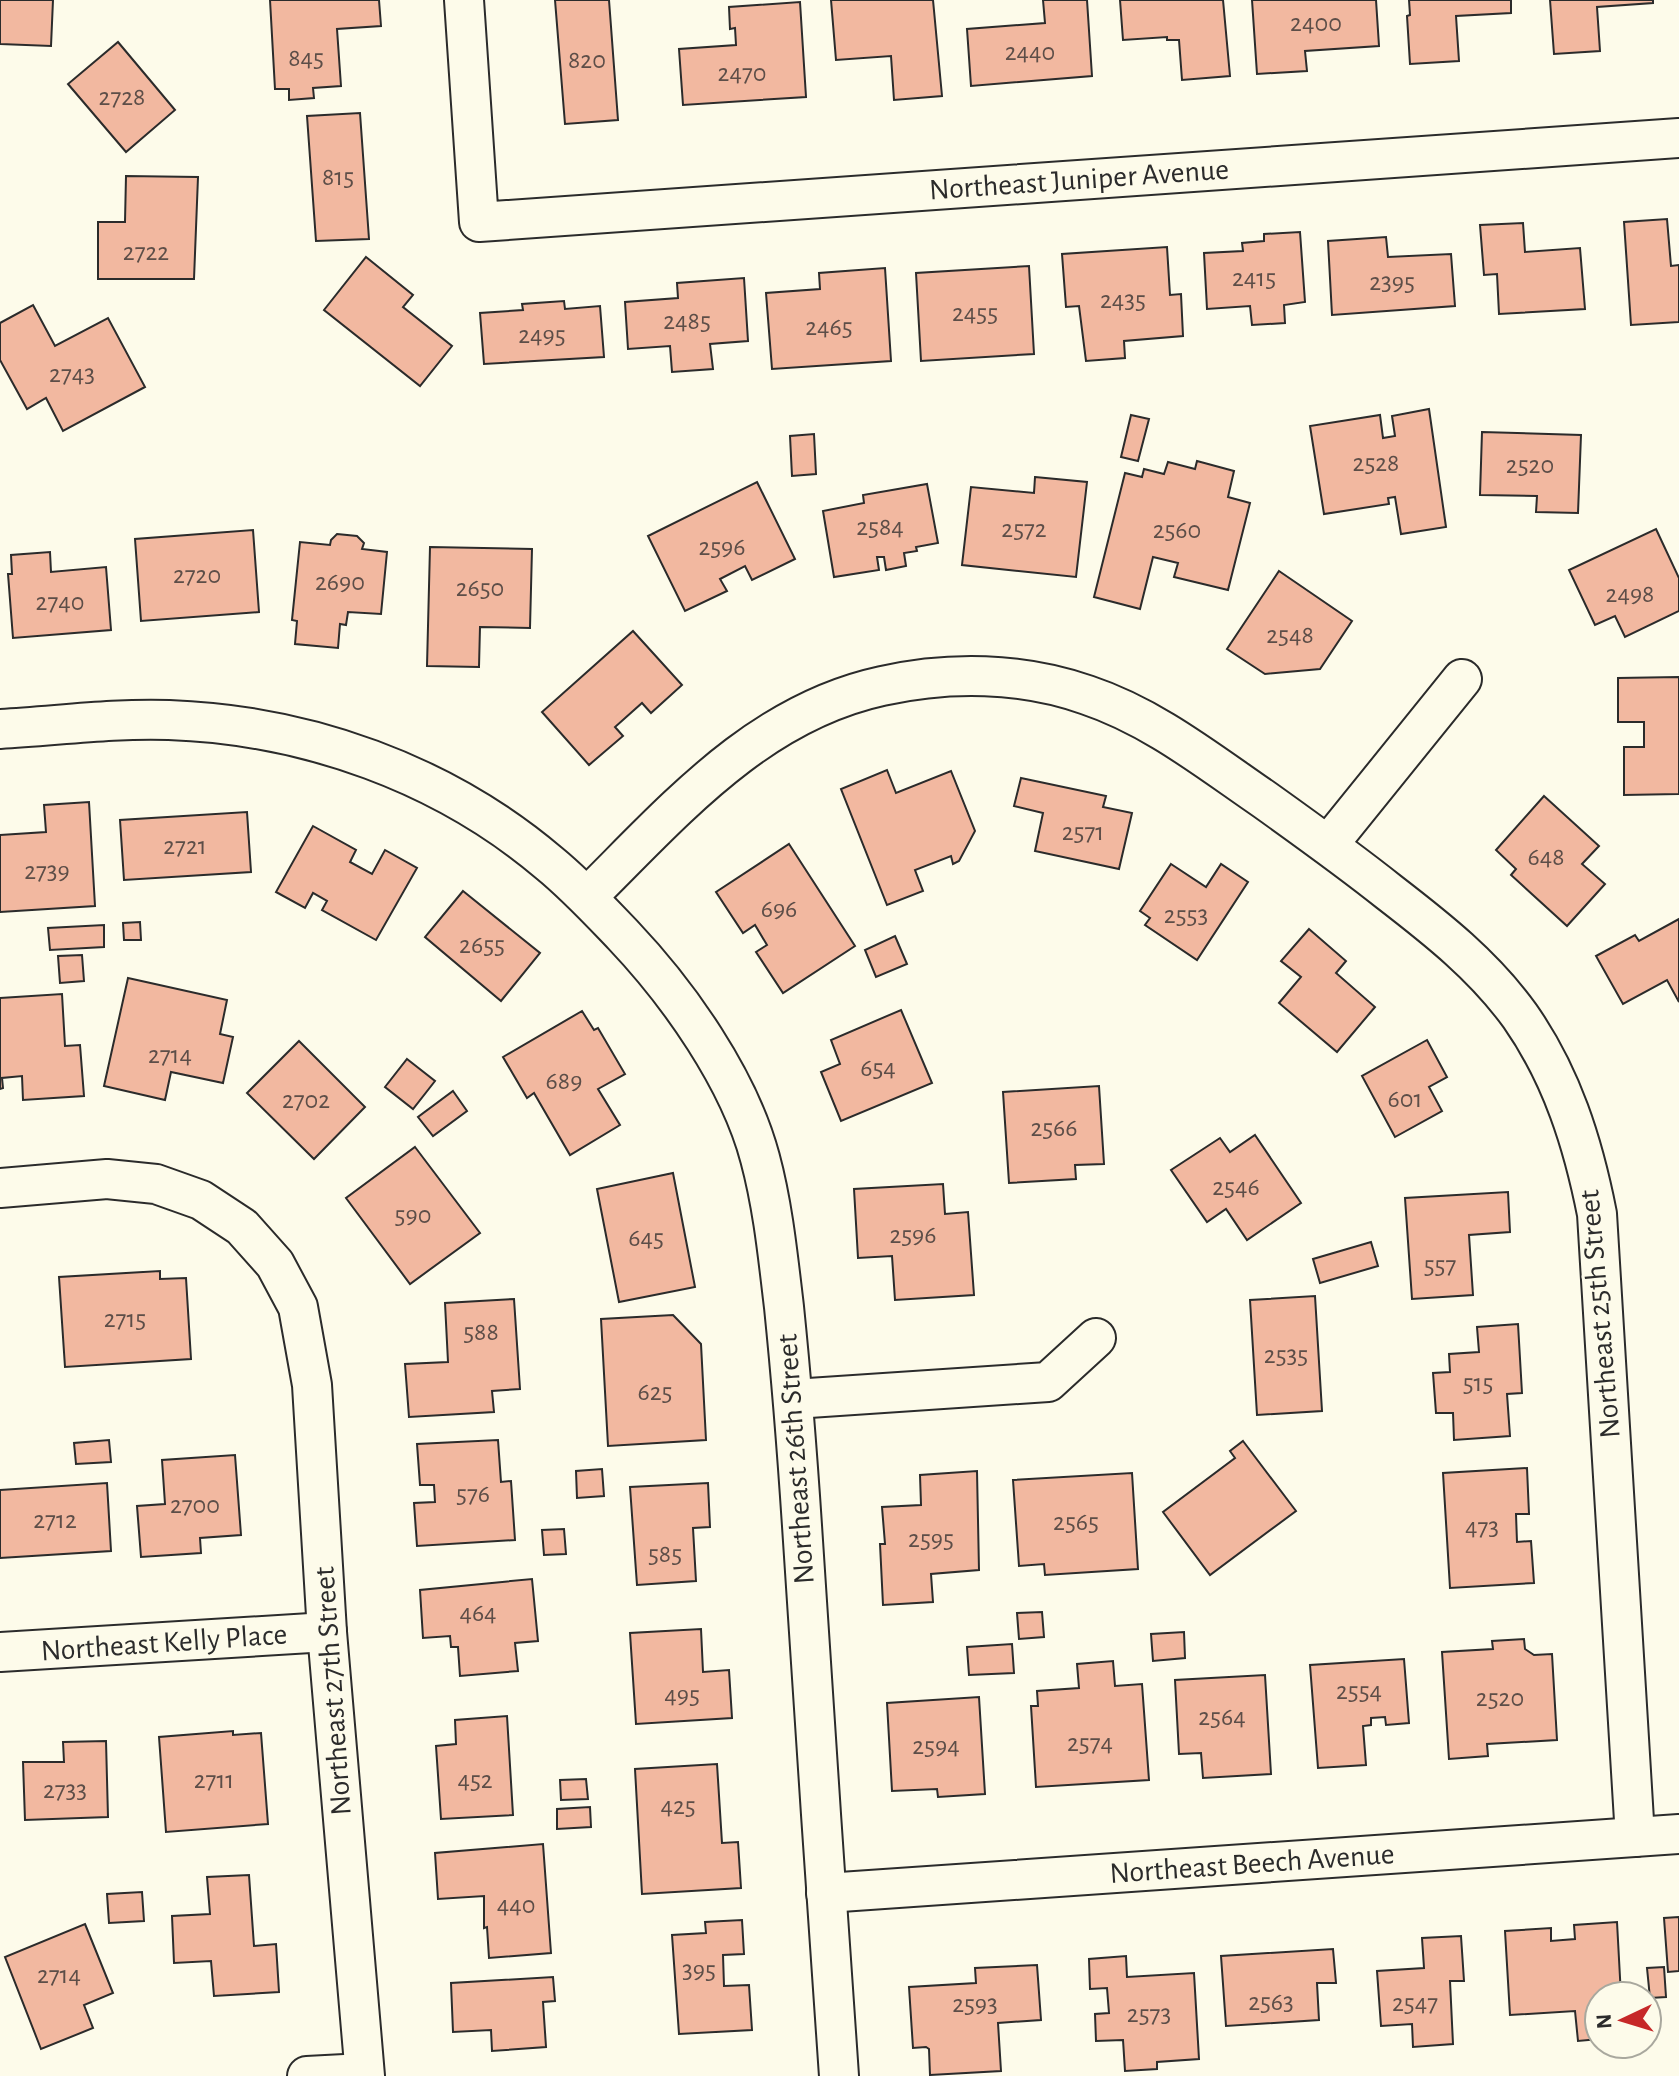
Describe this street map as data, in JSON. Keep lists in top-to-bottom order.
{
  "streets": {
    "street": [
      "Northeast Juniper Avenue",
      "Northeast 25th Street",
      "Northeast 26th Street",
      "Northeast Kelly Place",
      "Northeast 27th Street",
      "Northeast Beech Avenue"
    ]
  },
  "crossings": [
    ["Northeast 25th Street", "Northeast 26th Street"],
    ["Northeast 25th Street", "Northeast Beech Avenue"],
    ["Northeast 26th Street", "Northeast Beech Avenue"],
    ["Northeast Kelly Place", "Northeast 27th Street"]
  ],
  "house_numbers": [
    "2400",
    "2440",
    "845",
    "820",
    "2470",
    "2728",
    "815",
    "2722",
    "2415",
    "2395",
    "2435",
    "2455",
    "2485",
    "2465",
    "2495",
    "2743",
    "2528",
    "2520",
    "2584",
    "2572",
    "2560",
    "2596",
    "2720",
    "2690",
    "2650",
    "2498",
    "2740",
    "2548",
    "2571",
    "2721",
    "648",
    "2739",
    "696",
    "2553",
    "2655",
    "2714",
    "654",
    "689",
    "601",
    "2702",
    "2566",
    "2546",
    "590",
    "2596",
    "645",
    "557",
    "2715",
    "588",
    "2535",
    "515",
    "625",
    "576",
    "2700",
    "2712",
    "2565",
    "473",
    "2595",
    "585",
    "464",
    "2554",
    "495",
    "2520",
    "2564",
    "2574",
    "2594",
    "2711",
    "452",
    "2733",
    "425",
    "440",
    "395",
    "2714",
    "2563",
    "2547",
    "2593",
    "2573"
  ],
  "north": "left"
}
